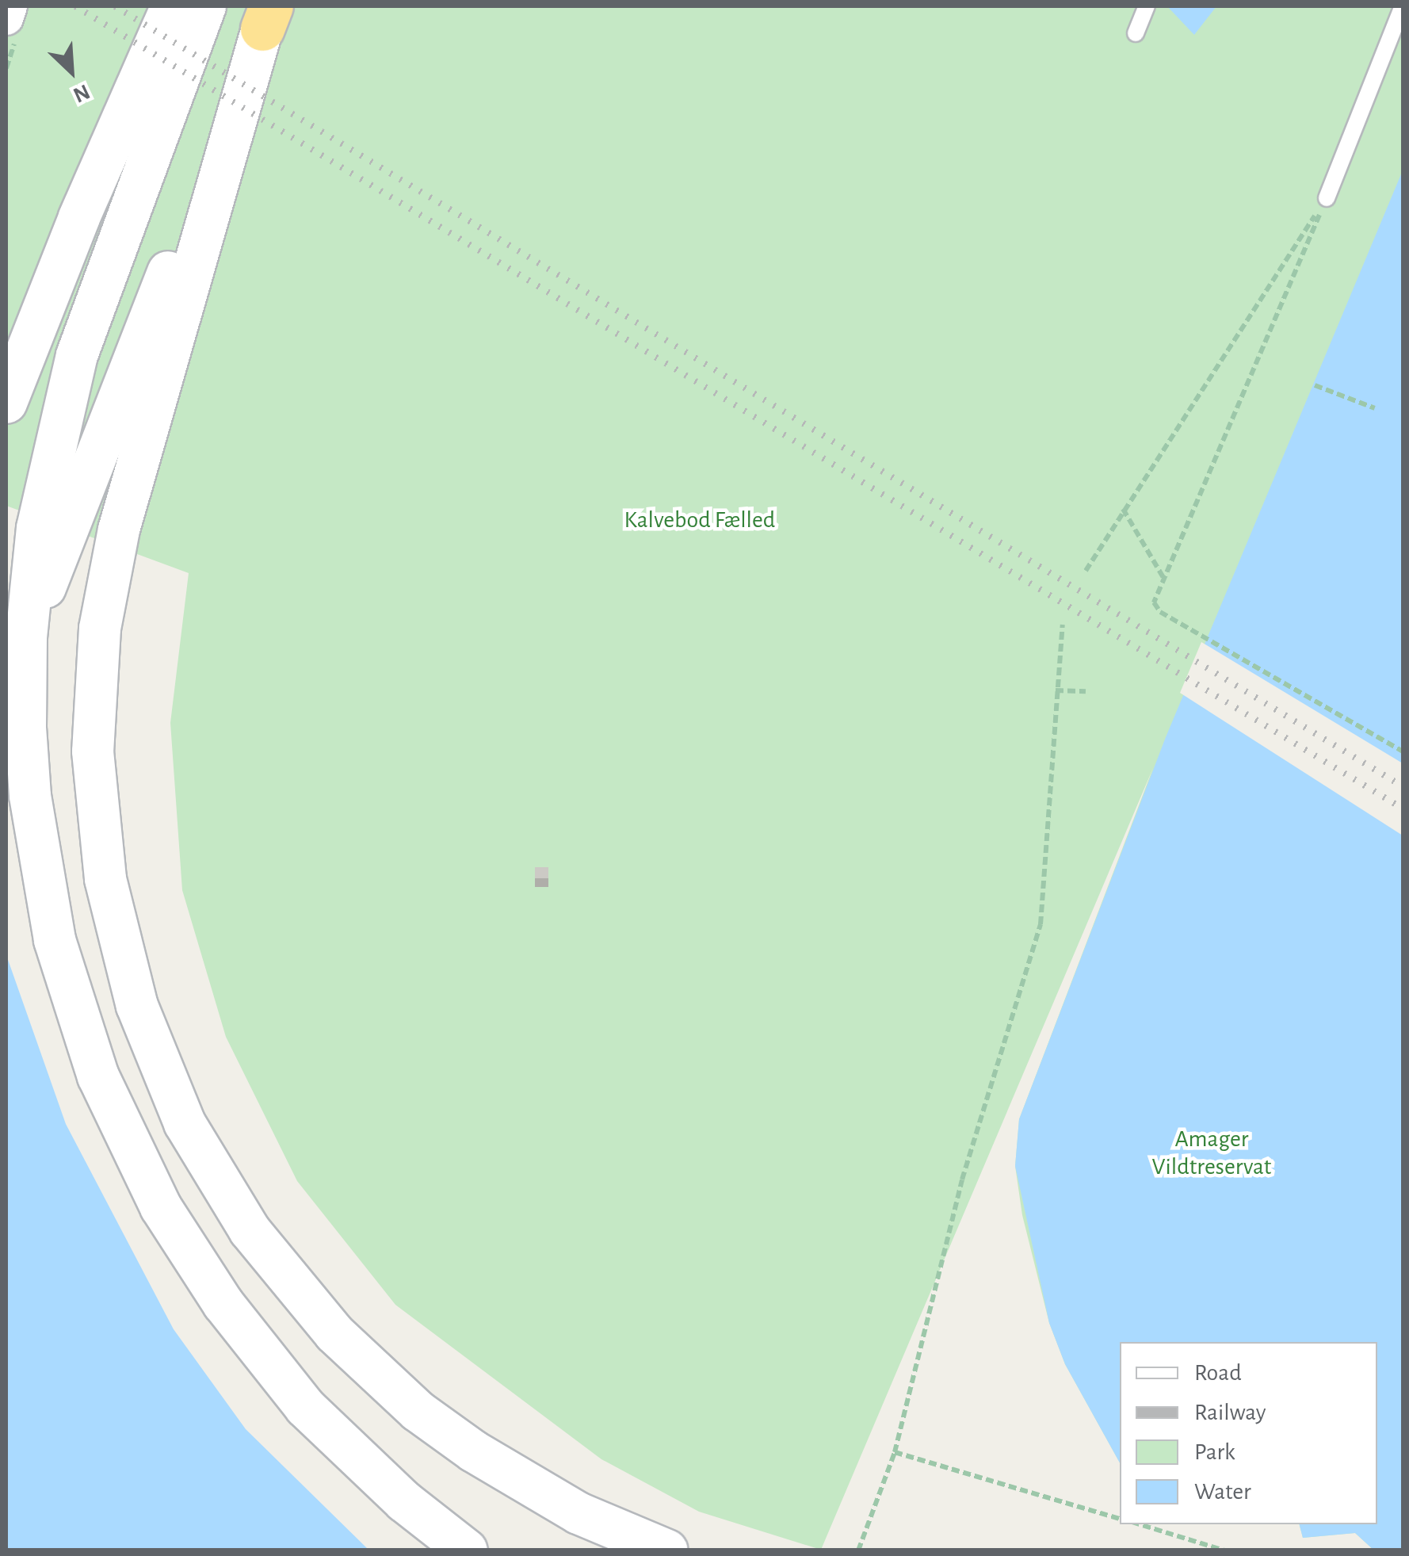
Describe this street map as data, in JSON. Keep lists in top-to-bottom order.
{
  "parks": ["Kalvebod Fælled", "Amager Vildtreservat"],
  "legend": [
    "Road",
    "Railway",
    "Park",
    "Water"
  ],
  "north": "bottom right"
}
